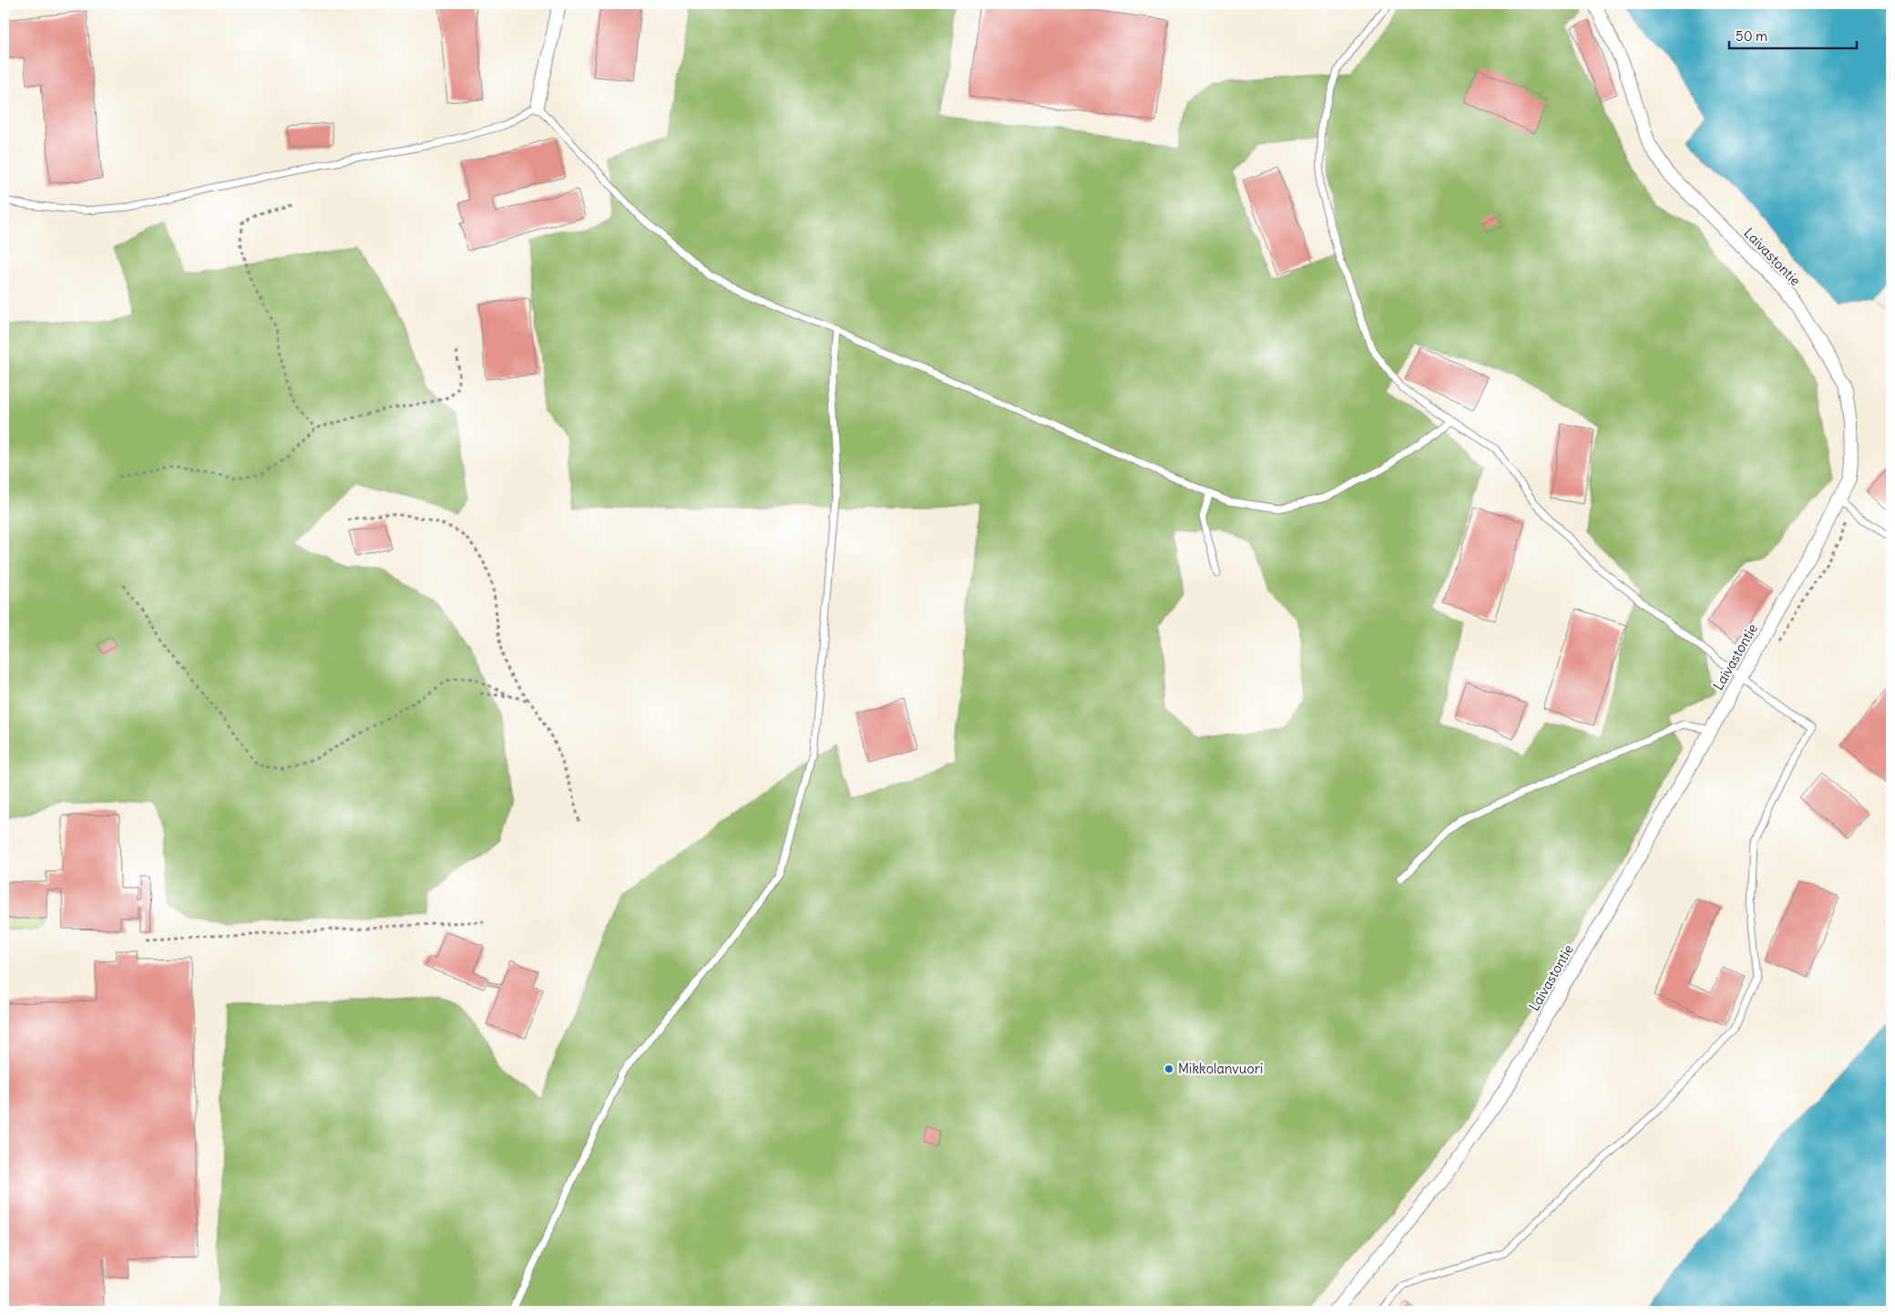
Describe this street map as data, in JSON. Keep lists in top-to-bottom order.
{
  "streets": {
    "street": ["Laivastontie"]
  },
  "places": ["Mikkolanvuori"],
  "scale_bar": "50 m"
}
